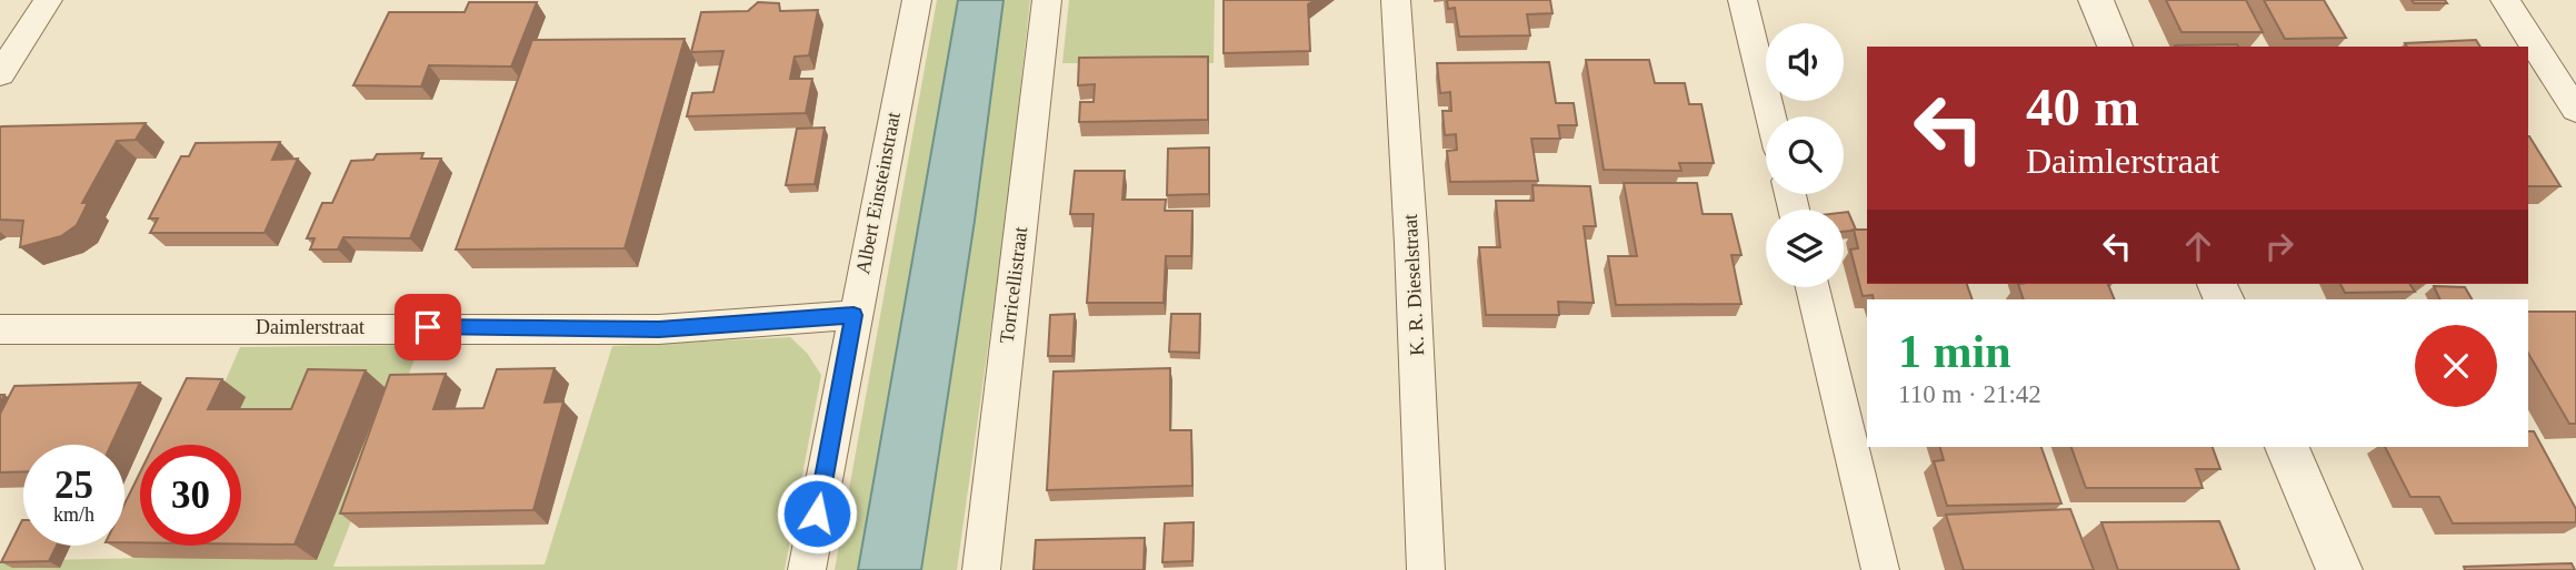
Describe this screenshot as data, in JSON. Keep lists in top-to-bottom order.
{
  "streets": {
    "street": [
      "Albert Einsteinstraat",
      "Torricellistraat",
      "K. R. Dieselstraat",
      "Daimlerstraat"
    ]
  },
  "crossings": [
    ["Albert Einsteinstraat", "Daimlerstraat"]
  ],
  "page": {
    "turn": ["40 m", "Daimlerstraat"],
    "heading": ["1 min", "110 m · 21:42"],
    "speed": "25 km/h",
    "limit": "30"
  }
}
